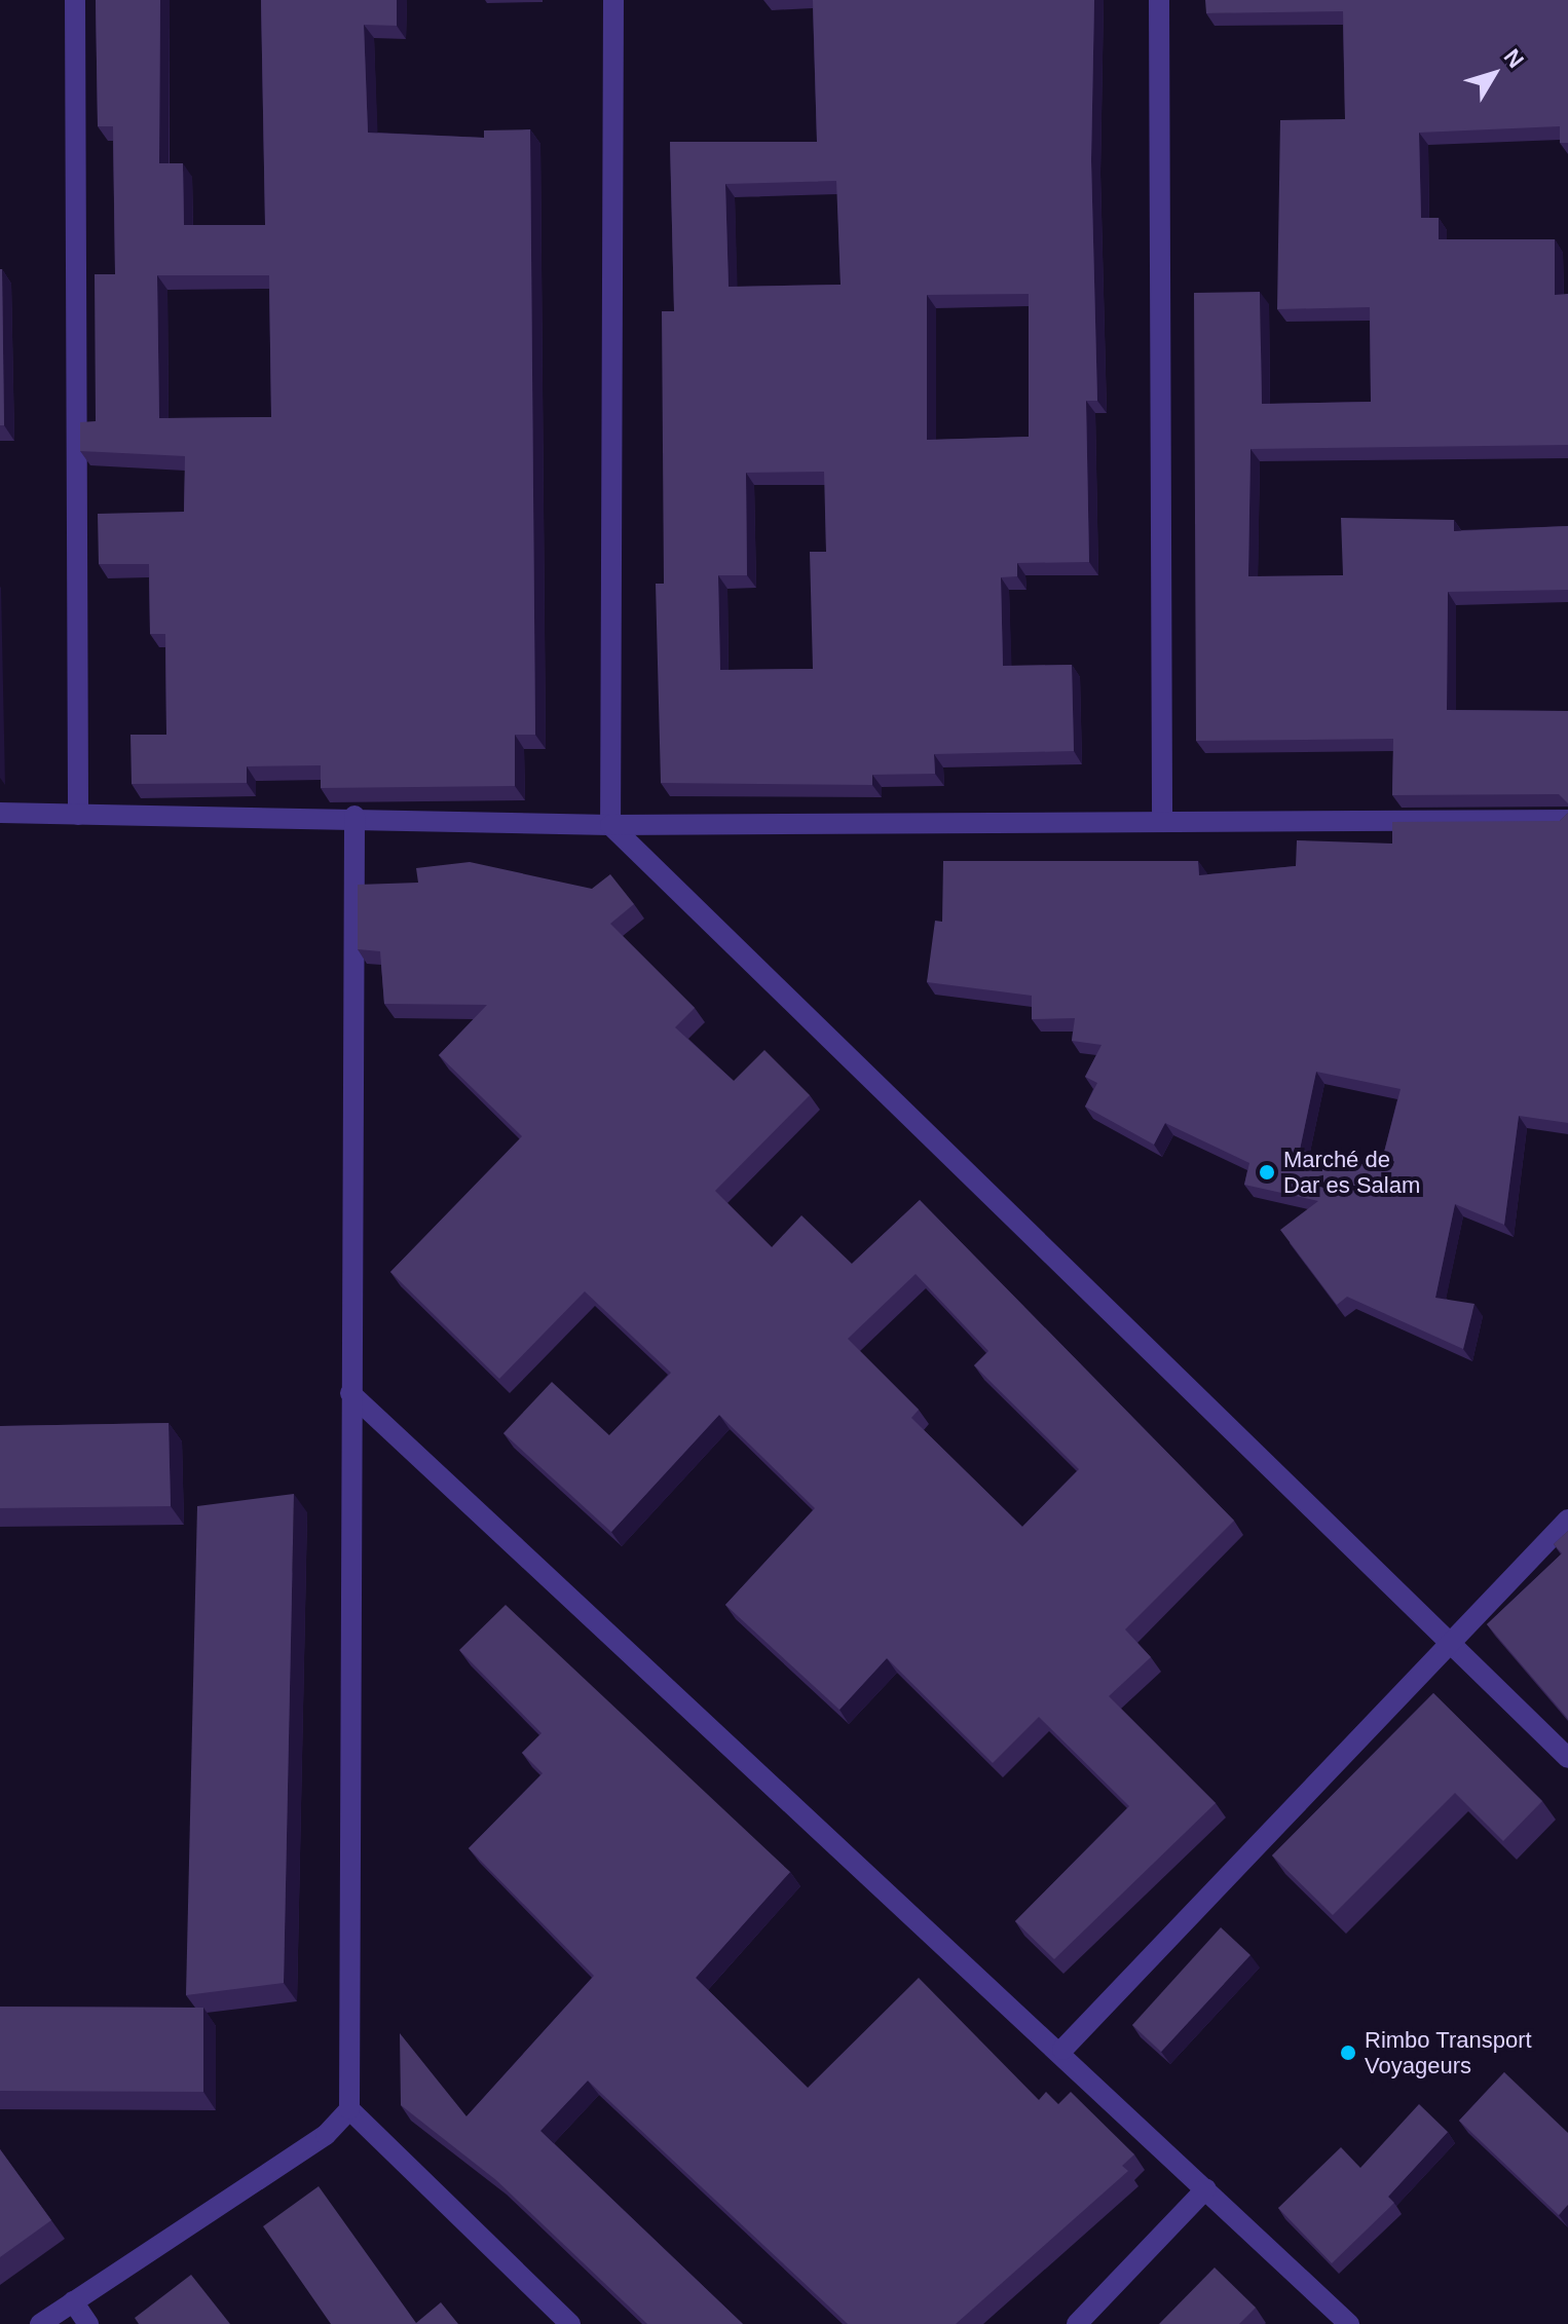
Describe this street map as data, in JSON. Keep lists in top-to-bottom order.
{
  "places": ["Marché de Dar es Salam", "Rimbo Transport Voyageurs"],
  "north": "top right"
}
